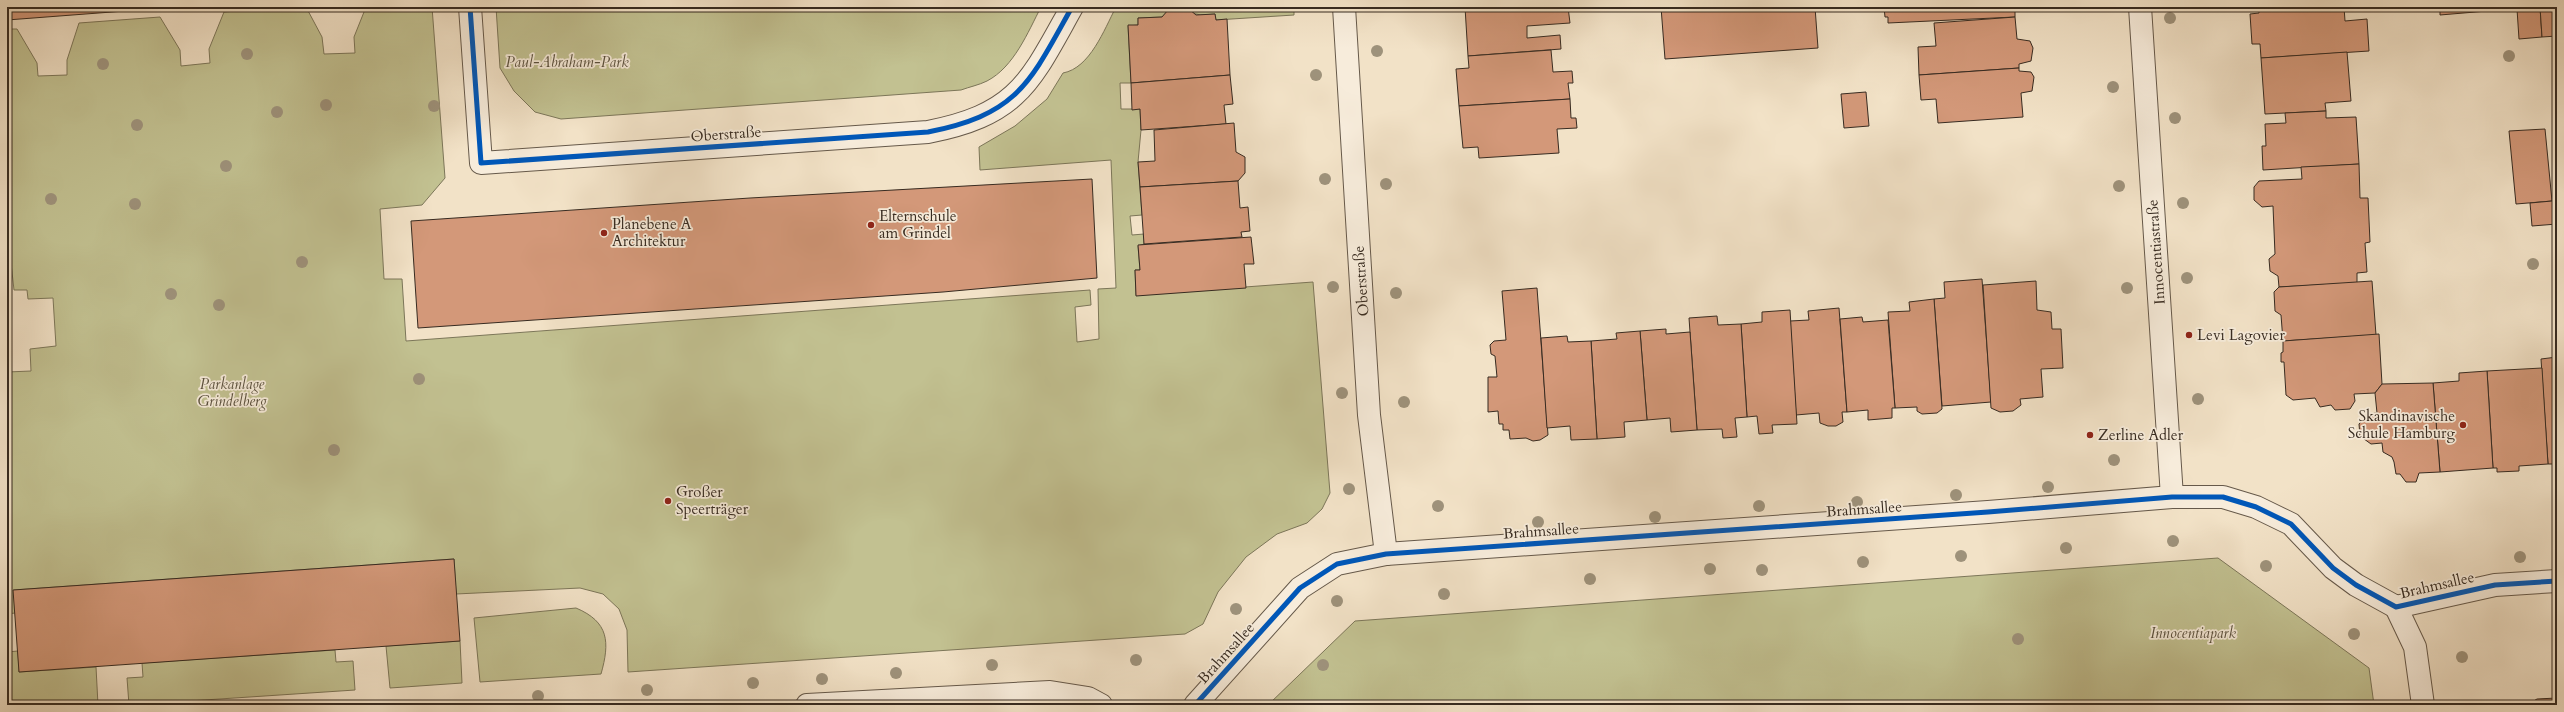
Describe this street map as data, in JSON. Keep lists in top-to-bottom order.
{
  "streets": {
    "street": ["Oberstraße", "Innocentiastraße", "Brahmsallee"]
  },
  "crossings": [
    ["Oberstraße", "Brahmsallee"],
    ["Innocentiastraße", "Brahmsallee"]
  ],
  "parks": ["Paul-Abraham-Park", "Parkanlage Grindelberg", "Innocentiapark"],
  "places": [
    "Elternschule am Grindel",
    "Planebene A Architektur",
    "Levi Lagovier",
    "Skandinavische Schule Hamburg",
    "Zerline Adler",
    "Großer Speerträger"
  ]
}
